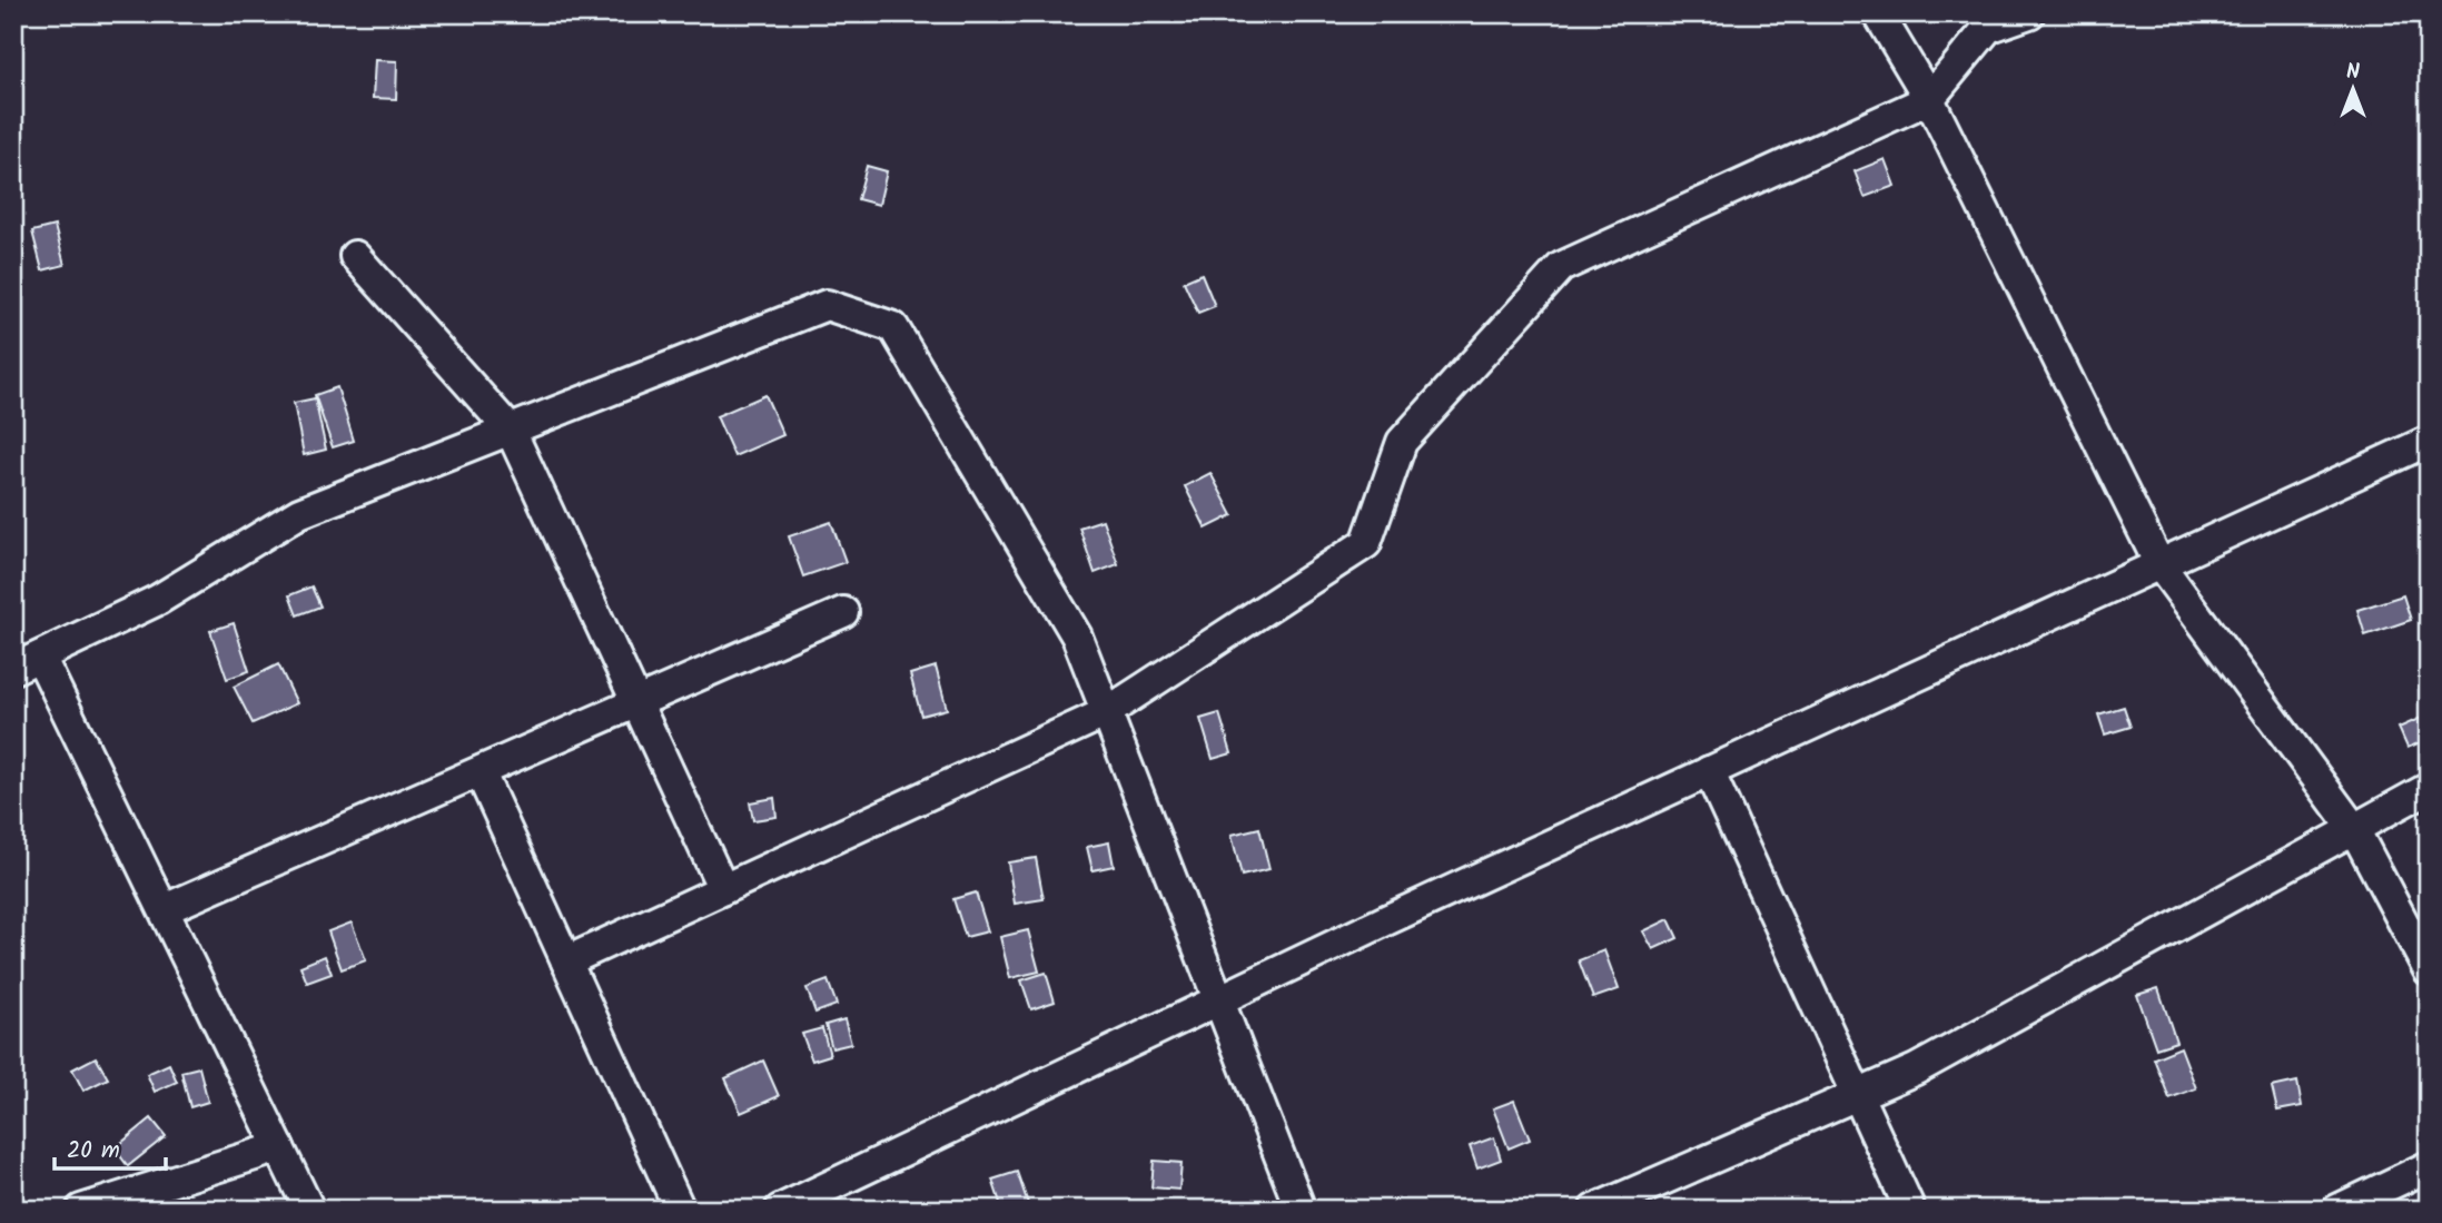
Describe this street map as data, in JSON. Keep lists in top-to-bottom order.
{
  "scale_bar": "20 m",
  "north": "top"
}
